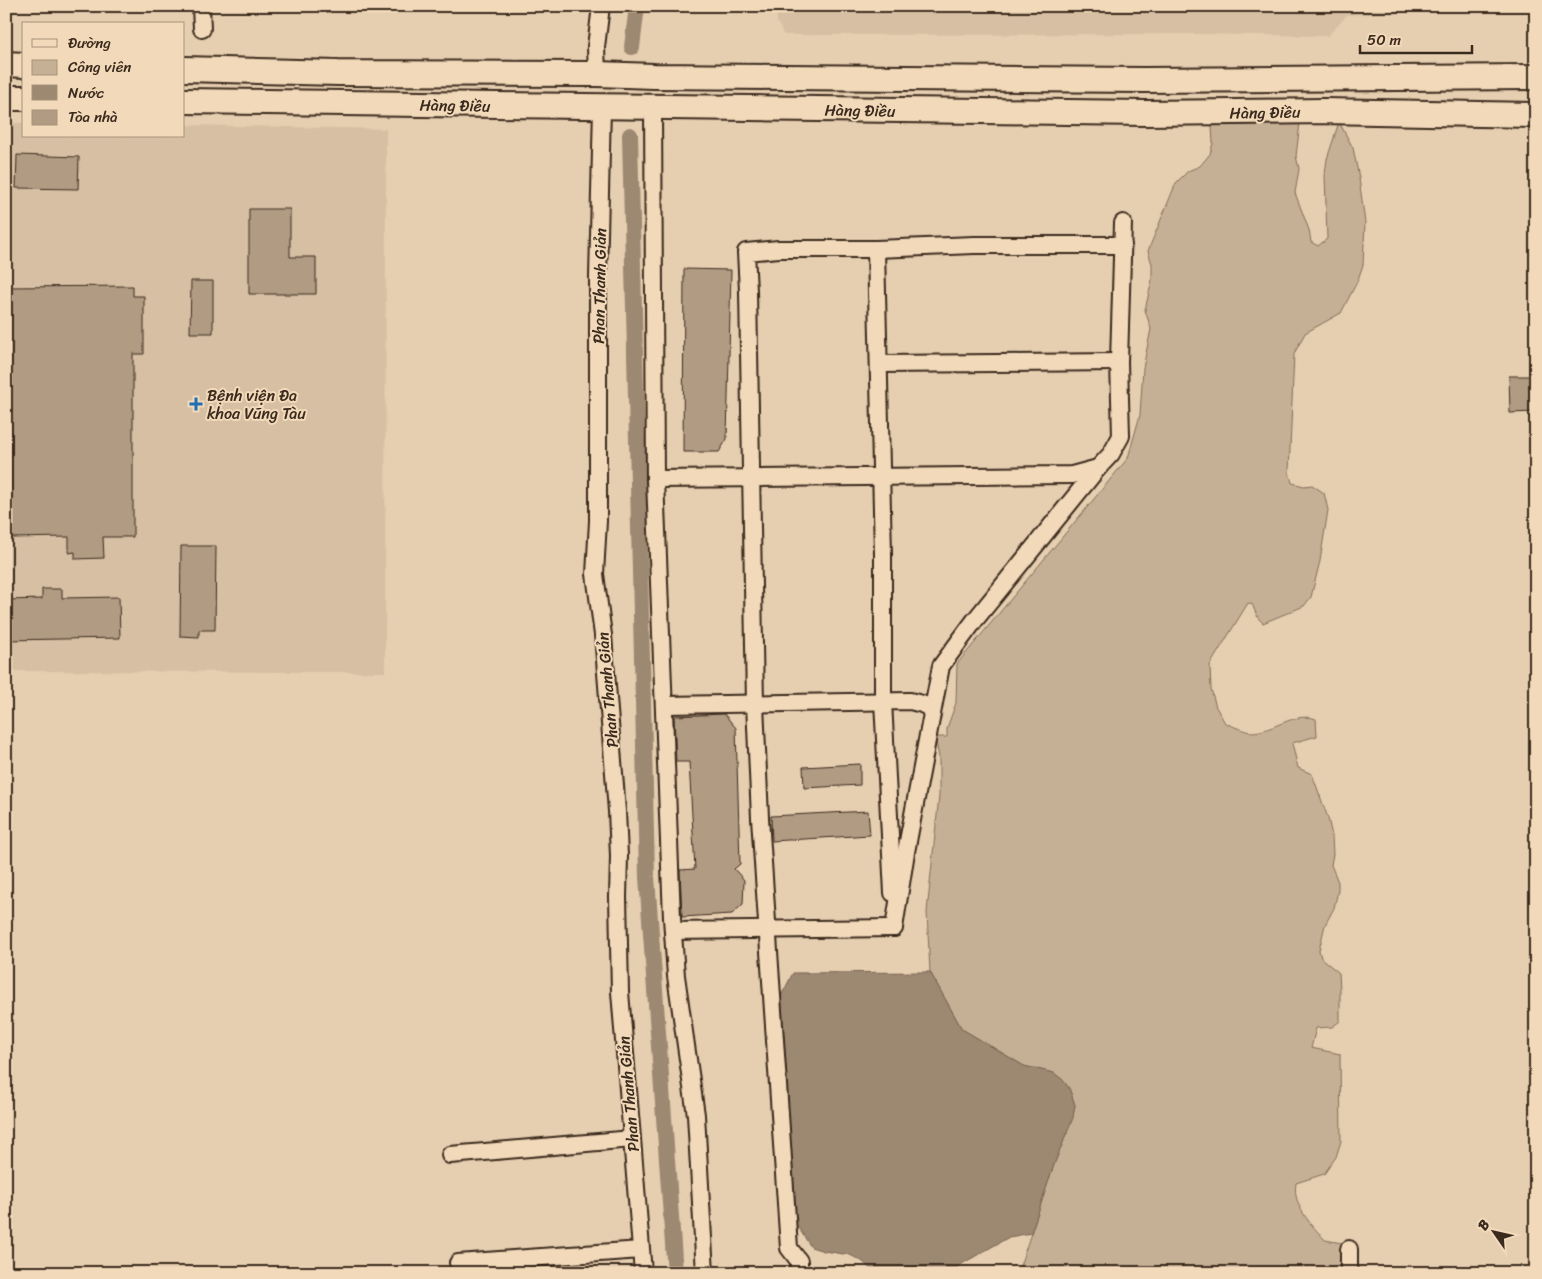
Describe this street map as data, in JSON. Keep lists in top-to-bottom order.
{
  "streets": {
    "main road": ["Hàng Điều"],
    "street": ["Phan Thanh Giản"]
  },
  "crossings": [
    ["Hàng Điều", "Phan Thanh Giản"]
  ],
  "places": {
    "health": ["Bệnh viện Đa khoa Vũng Tàu"]
  },
  "legend": [
    "Đường",
    "Công viên",
    "Nước",
    "Tòa nhà"
  ],
  "scale_bar": "50 m",
  "north": "top left"
}
